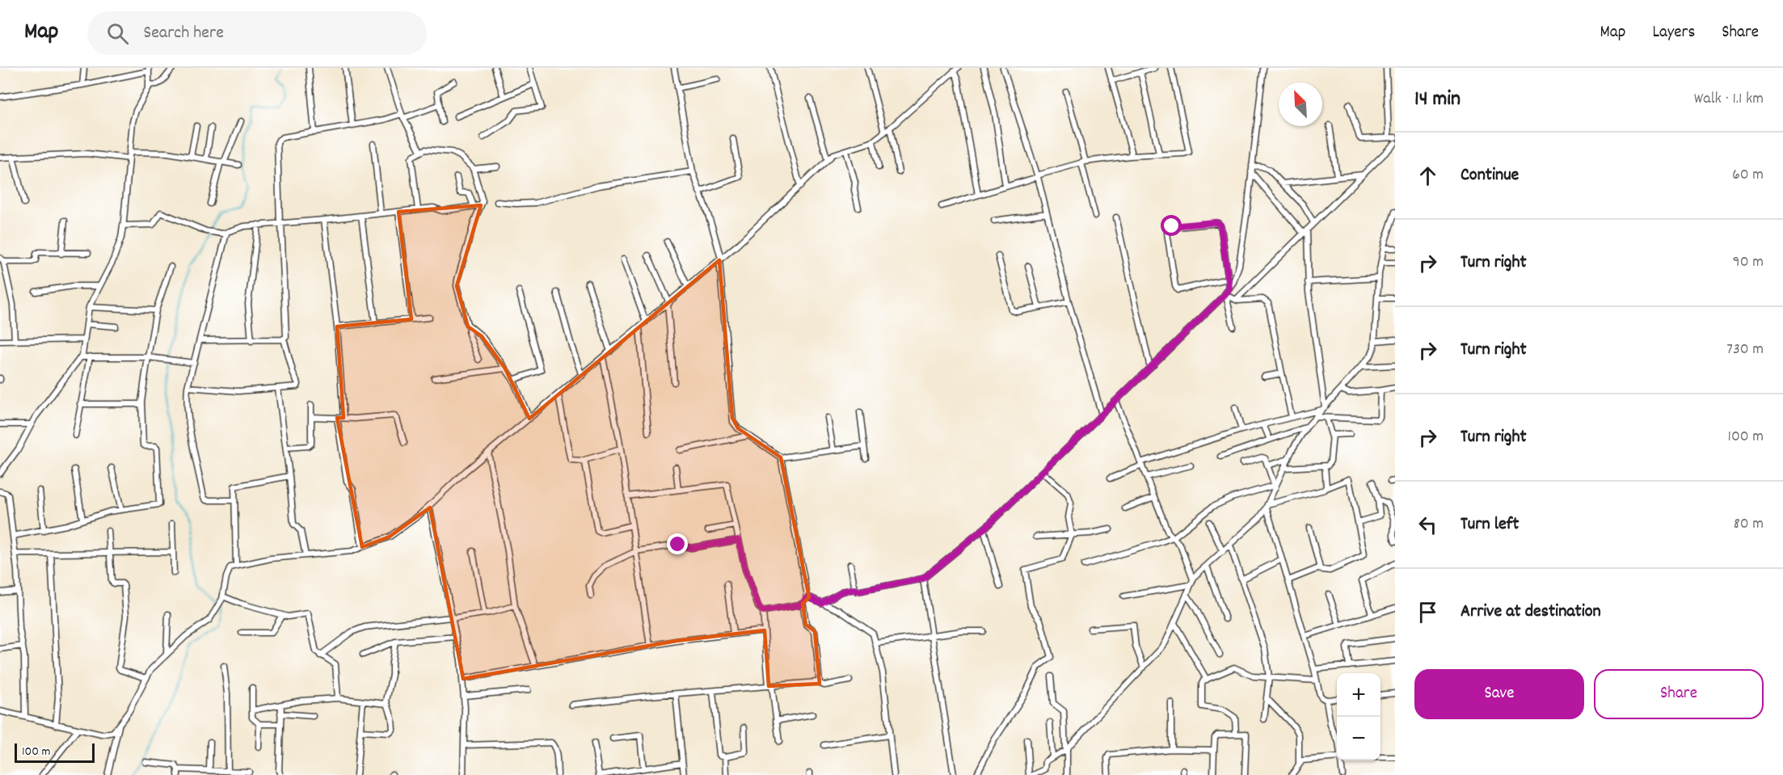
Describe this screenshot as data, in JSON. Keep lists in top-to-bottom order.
{
  "scale_bar": "100 m",
  "north": "top left",
  "page": {
    "header": "Map",
    "search": "Search here",
    "nav": ["Map", "Layers", "Share"],
    "heading": ["14 min", "Walk · 1.1 km"],
    "list": [
      ["Continue", "60 m"],
      ["Turn right", "90 m"],
      ["Turn right", "730 m"],
      ["Turn right", "100 m"],
      ["Turn left", "80 m"],
      "Arrive at destination"
    ],
    "buttons": ["Save", "Share"],
    "map_buttons": ["+", "−"],
    "scale": "100 m"
  }
}
